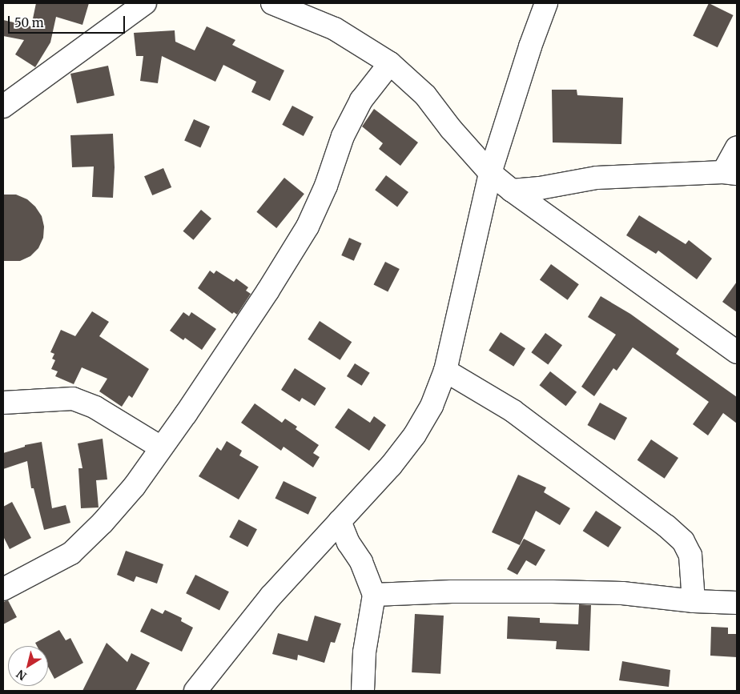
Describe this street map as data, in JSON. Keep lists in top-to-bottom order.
{
  "scale_bar": "50 m",
  "north": "bottom left"
}
